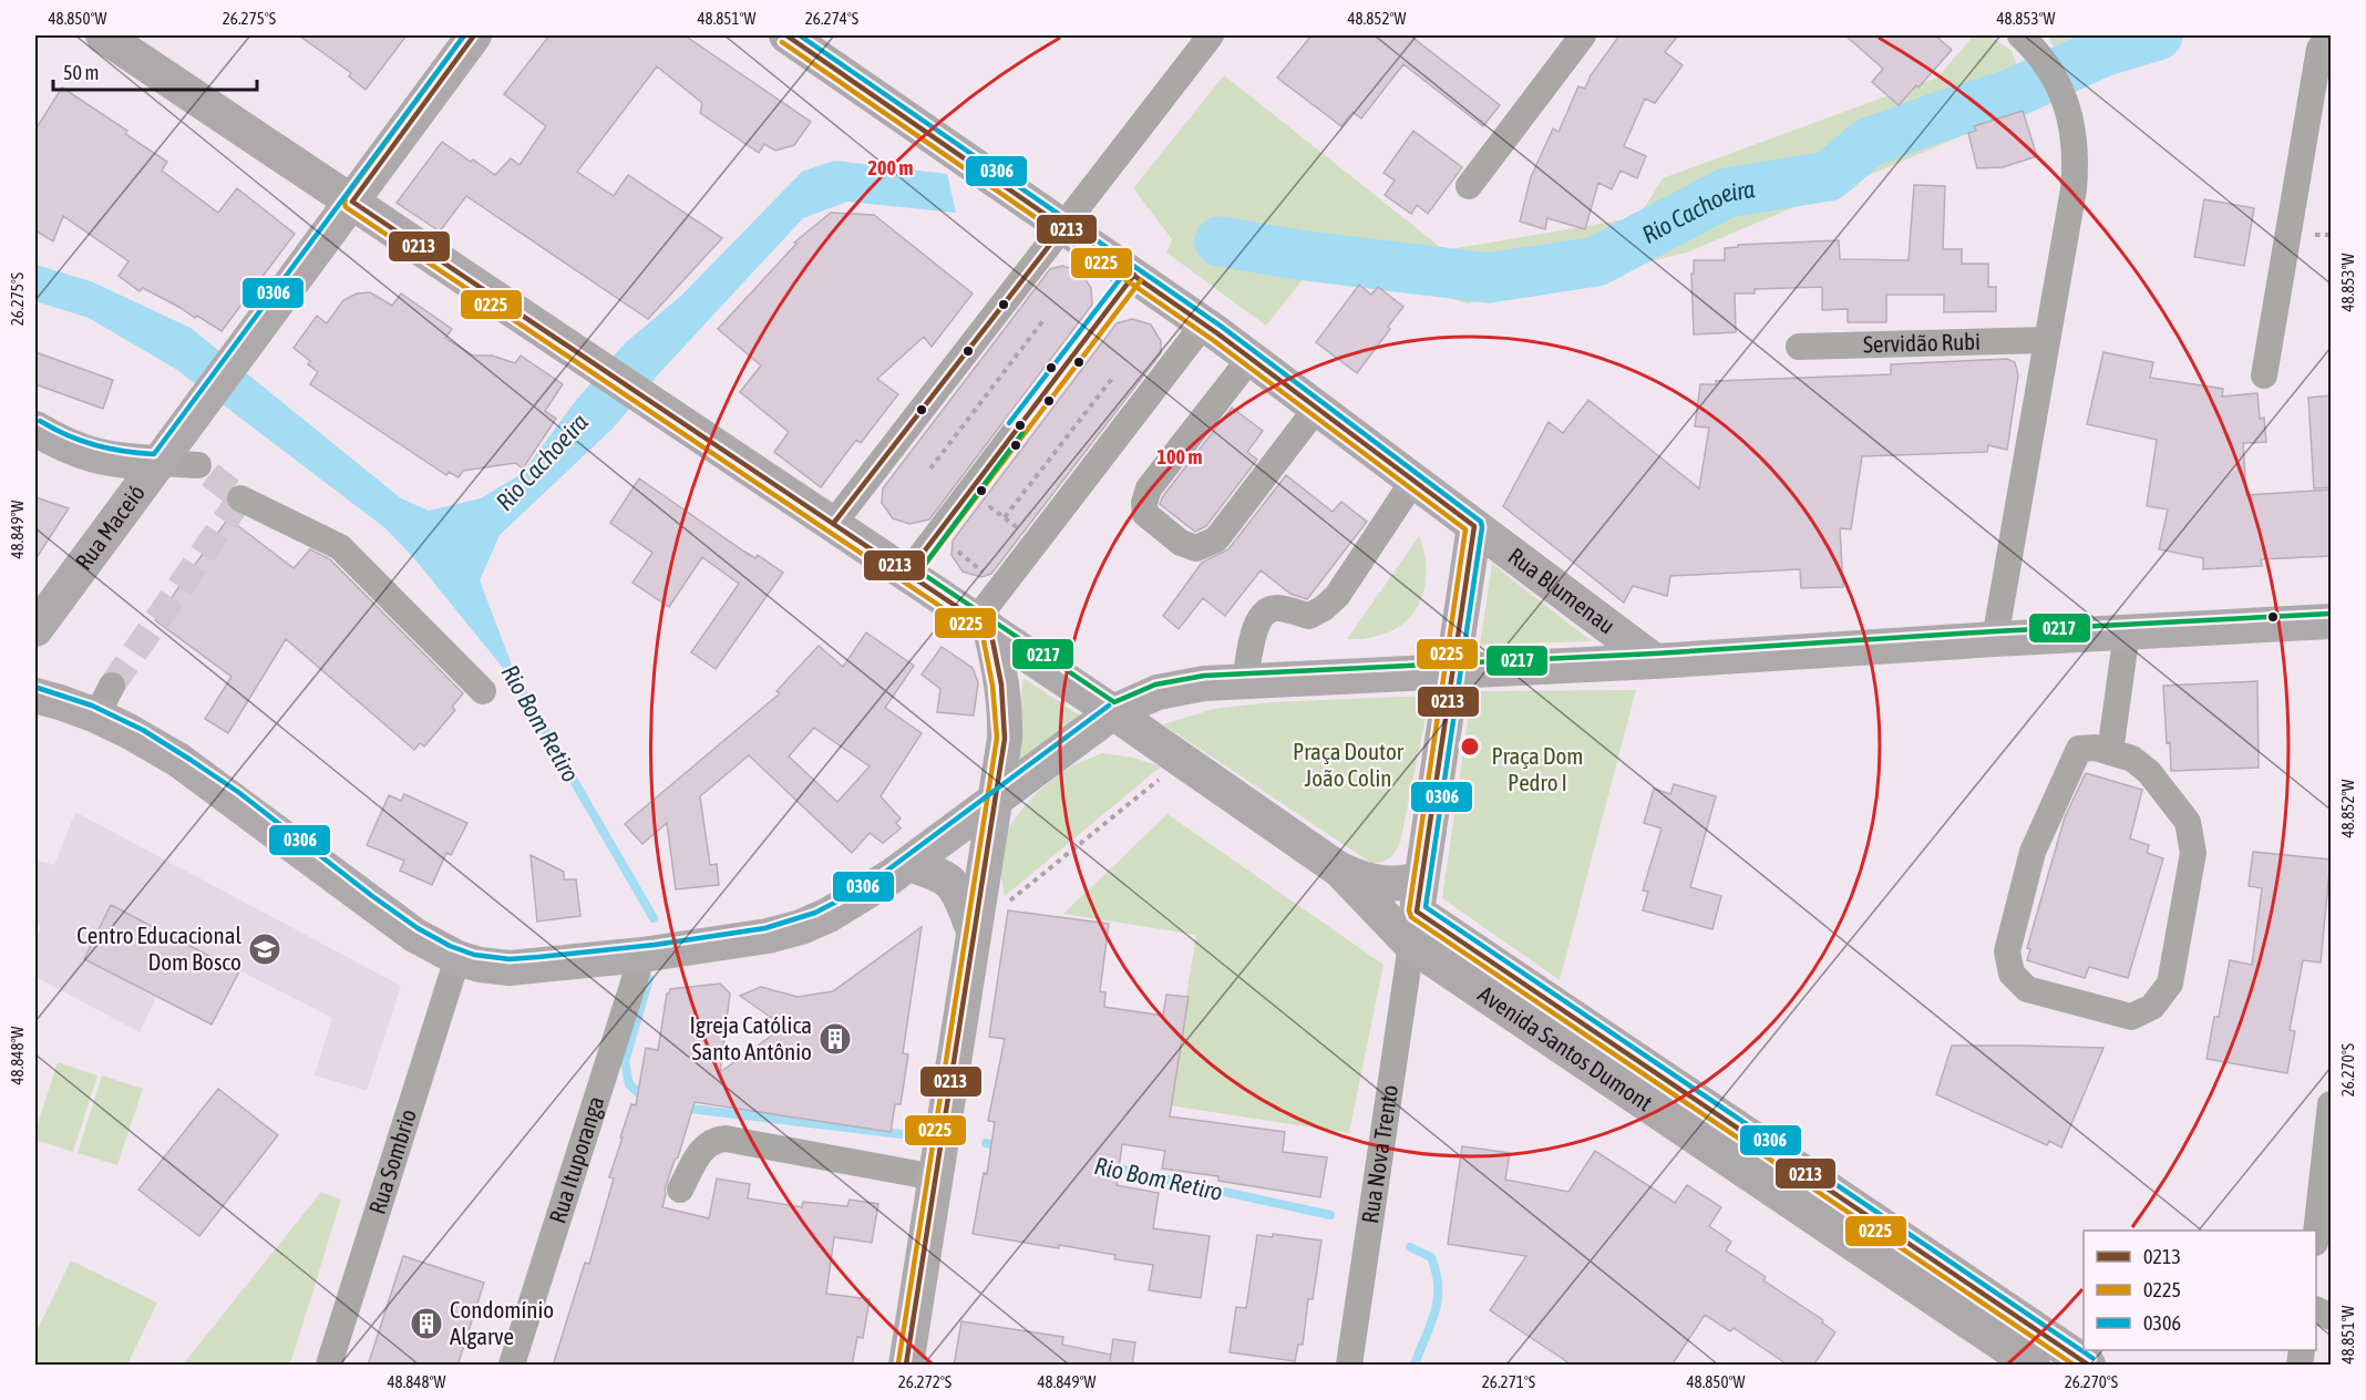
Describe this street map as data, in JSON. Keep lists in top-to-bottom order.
{
  "streets": {
    "main road": [
      "Rua Maceió",
      "Rua Blumenau",
      "Avenida Santos Dumont",
      "Rua Nova Trento"
    ],
    "street": ["Servidão Rubi", "Rua Ituporanga", "Rua Sombrio"]
  },
  "crossings": [
    ["Rua Maceió", "Avenida Santos Dumont"],
    ["Rua Blumenau", "Rua Nova Trento"],
    ["Avenida Santos Dumont", "Rua Nova Trento"]
  ],
  "water": ["Rio Cachoeira", "Rio Bom Retiro"],
  "parks": ["Praça Doutor João Colin", "Praça Dom Pedro I"],
  "places": {
    "school or university": ["Centro Educacional Dom Bosco"],
    "building": ["Igreja Católica Santo Antônio", "Condomínio Algarve"]
  },
  "lines": [
    "transit line 0213",
    "transit line 0225",
    "transit line 0306",
    "transit line 0217"
  ],
  "legend": ["0213", "0225", "0306"],
  "scale_bar": "50 m",
  "coordinates": [
    "48.850°W",
    "26.275°S",
    "48.851°W",
    "26.274°S",
    "48.852°W",
    "48.853°W",
    "48.849°W",
    "48.848°W",
    "26.270°S",
    "26.272°S",
    "26.271°S"
  ],
  "rings": ["200 m", "100 m"]
}
